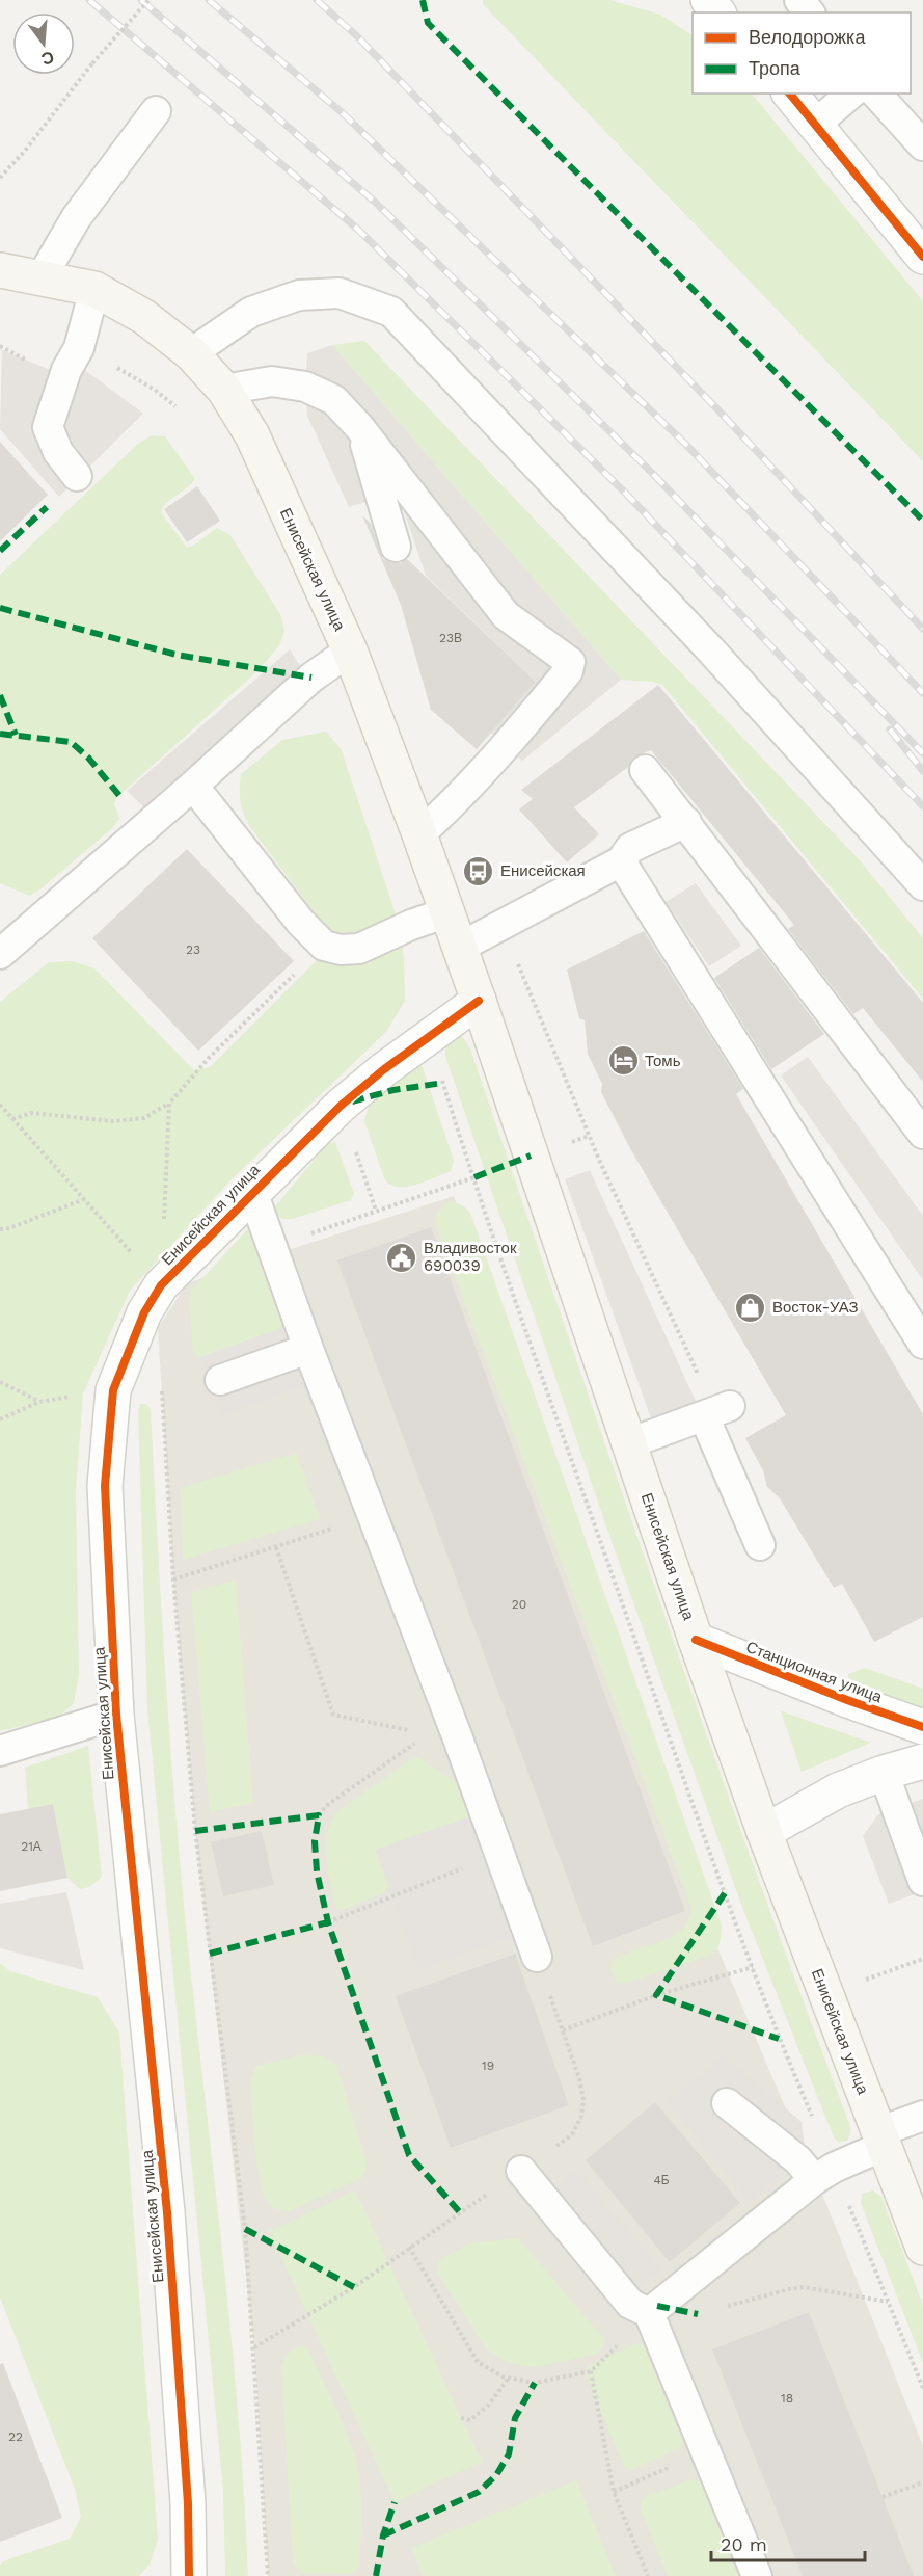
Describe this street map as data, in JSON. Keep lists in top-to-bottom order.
{
  "streets": {
    "main road": ["Енисейская улица"],
    "street": ["Станционная улица"]
  },
  "crossings": [
    ["Енисейская улица", "Станционная улица"]
  ],
  "places": {
    "bus stop": ["Енисейская"],
    "hotel": ["Томь"],
    "public building": ["Владивосток 690039"],
    "shop": ["Восток-УАЗ"]
  },
  "house_numbers": [
    "23В",
    "23",
    "20",
    "21А",
    "19",
    "4Б",
    "18",
    "22"
  ],
  "legend": ["Велодорожка", "Тропа"],
  "scale_bar": "20 m",
  "north": "bottom"
}
